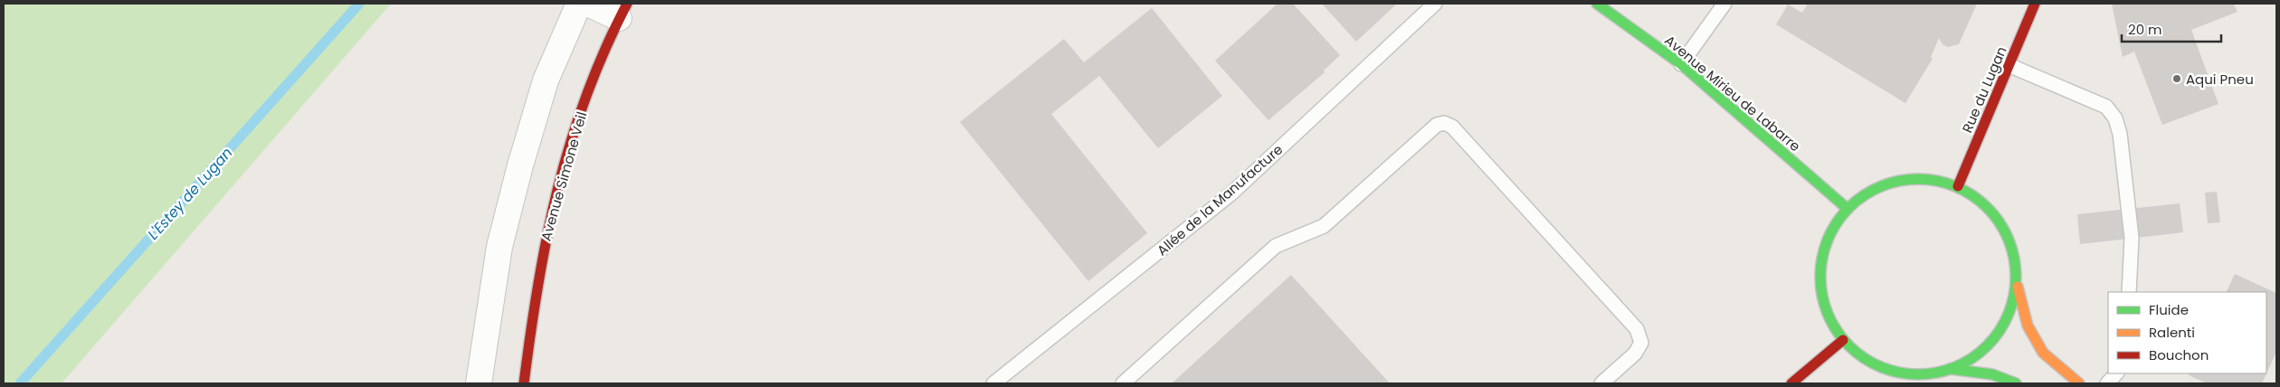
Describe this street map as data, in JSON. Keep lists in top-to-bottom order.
{
  "streets": {
    "main road": ["Rue du Lugan", "Avenue Mirieu de Labarre", "Avenue Simone Veil"],
    "lane": ["Allée de la Manufacture"]
  },
  "water": ["L'Estey de Lugan"],
  "places": ["Aqui Pneu"],
  "legend": ["Fluide", "Ralenti", "Bouchon"],
  "scale_bar": "20 m"
}
